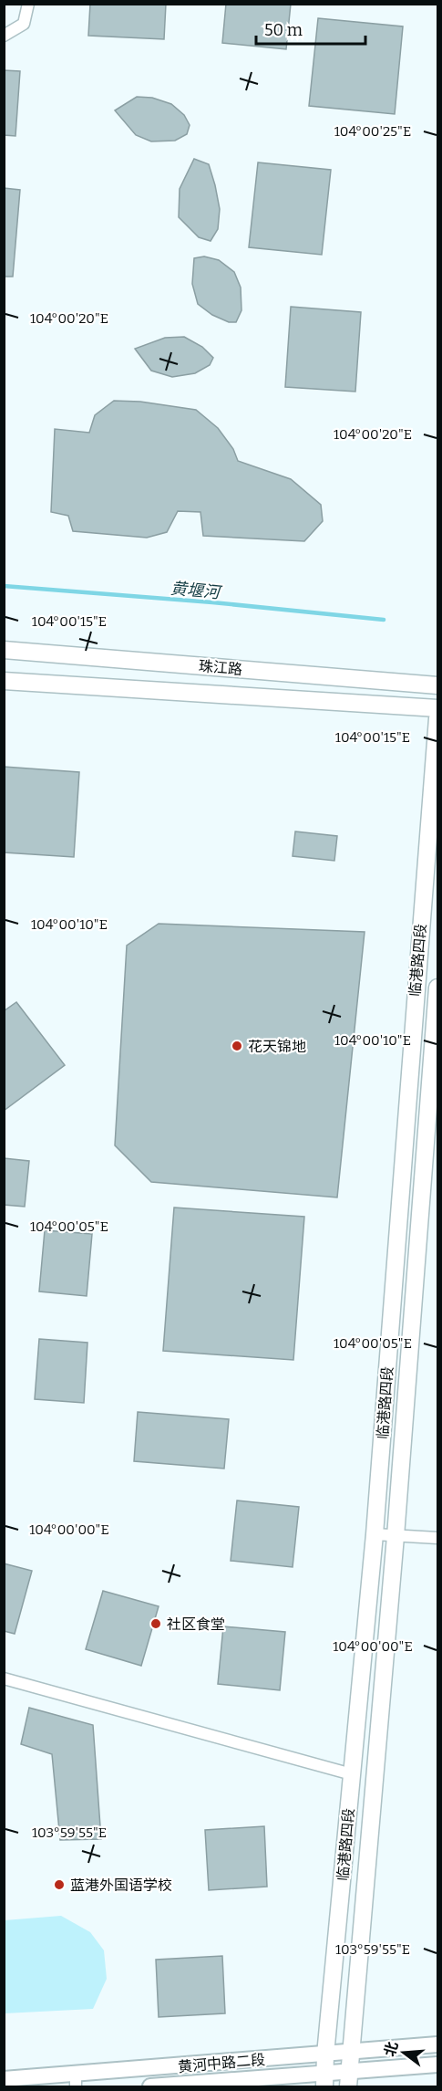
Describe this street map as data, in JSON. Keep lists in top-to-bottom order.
{
  "streets": {
    "main road": ["珠江路", "临港路四段"],
    "street": ["黄河中路二段"]
  },
  "crossings": [
    ["临港路四段", "黄河中路二段"]
  ],
  "water": ["黄堰河"],
  "places": ["花天锦地", "社区食堂", "蓝港外国语学校"],
  "scale_bar": "50 m",
  "north": "left",
  "coordinates": [
    "104°00'25\"E",
    "104°00'20\"E",
    "104°00'15\"E",
    "104°00'10\"E",
    "104°00'05\"E",
    "104°00'00\"E",
    "103°59'55\"E"
  ]
}
